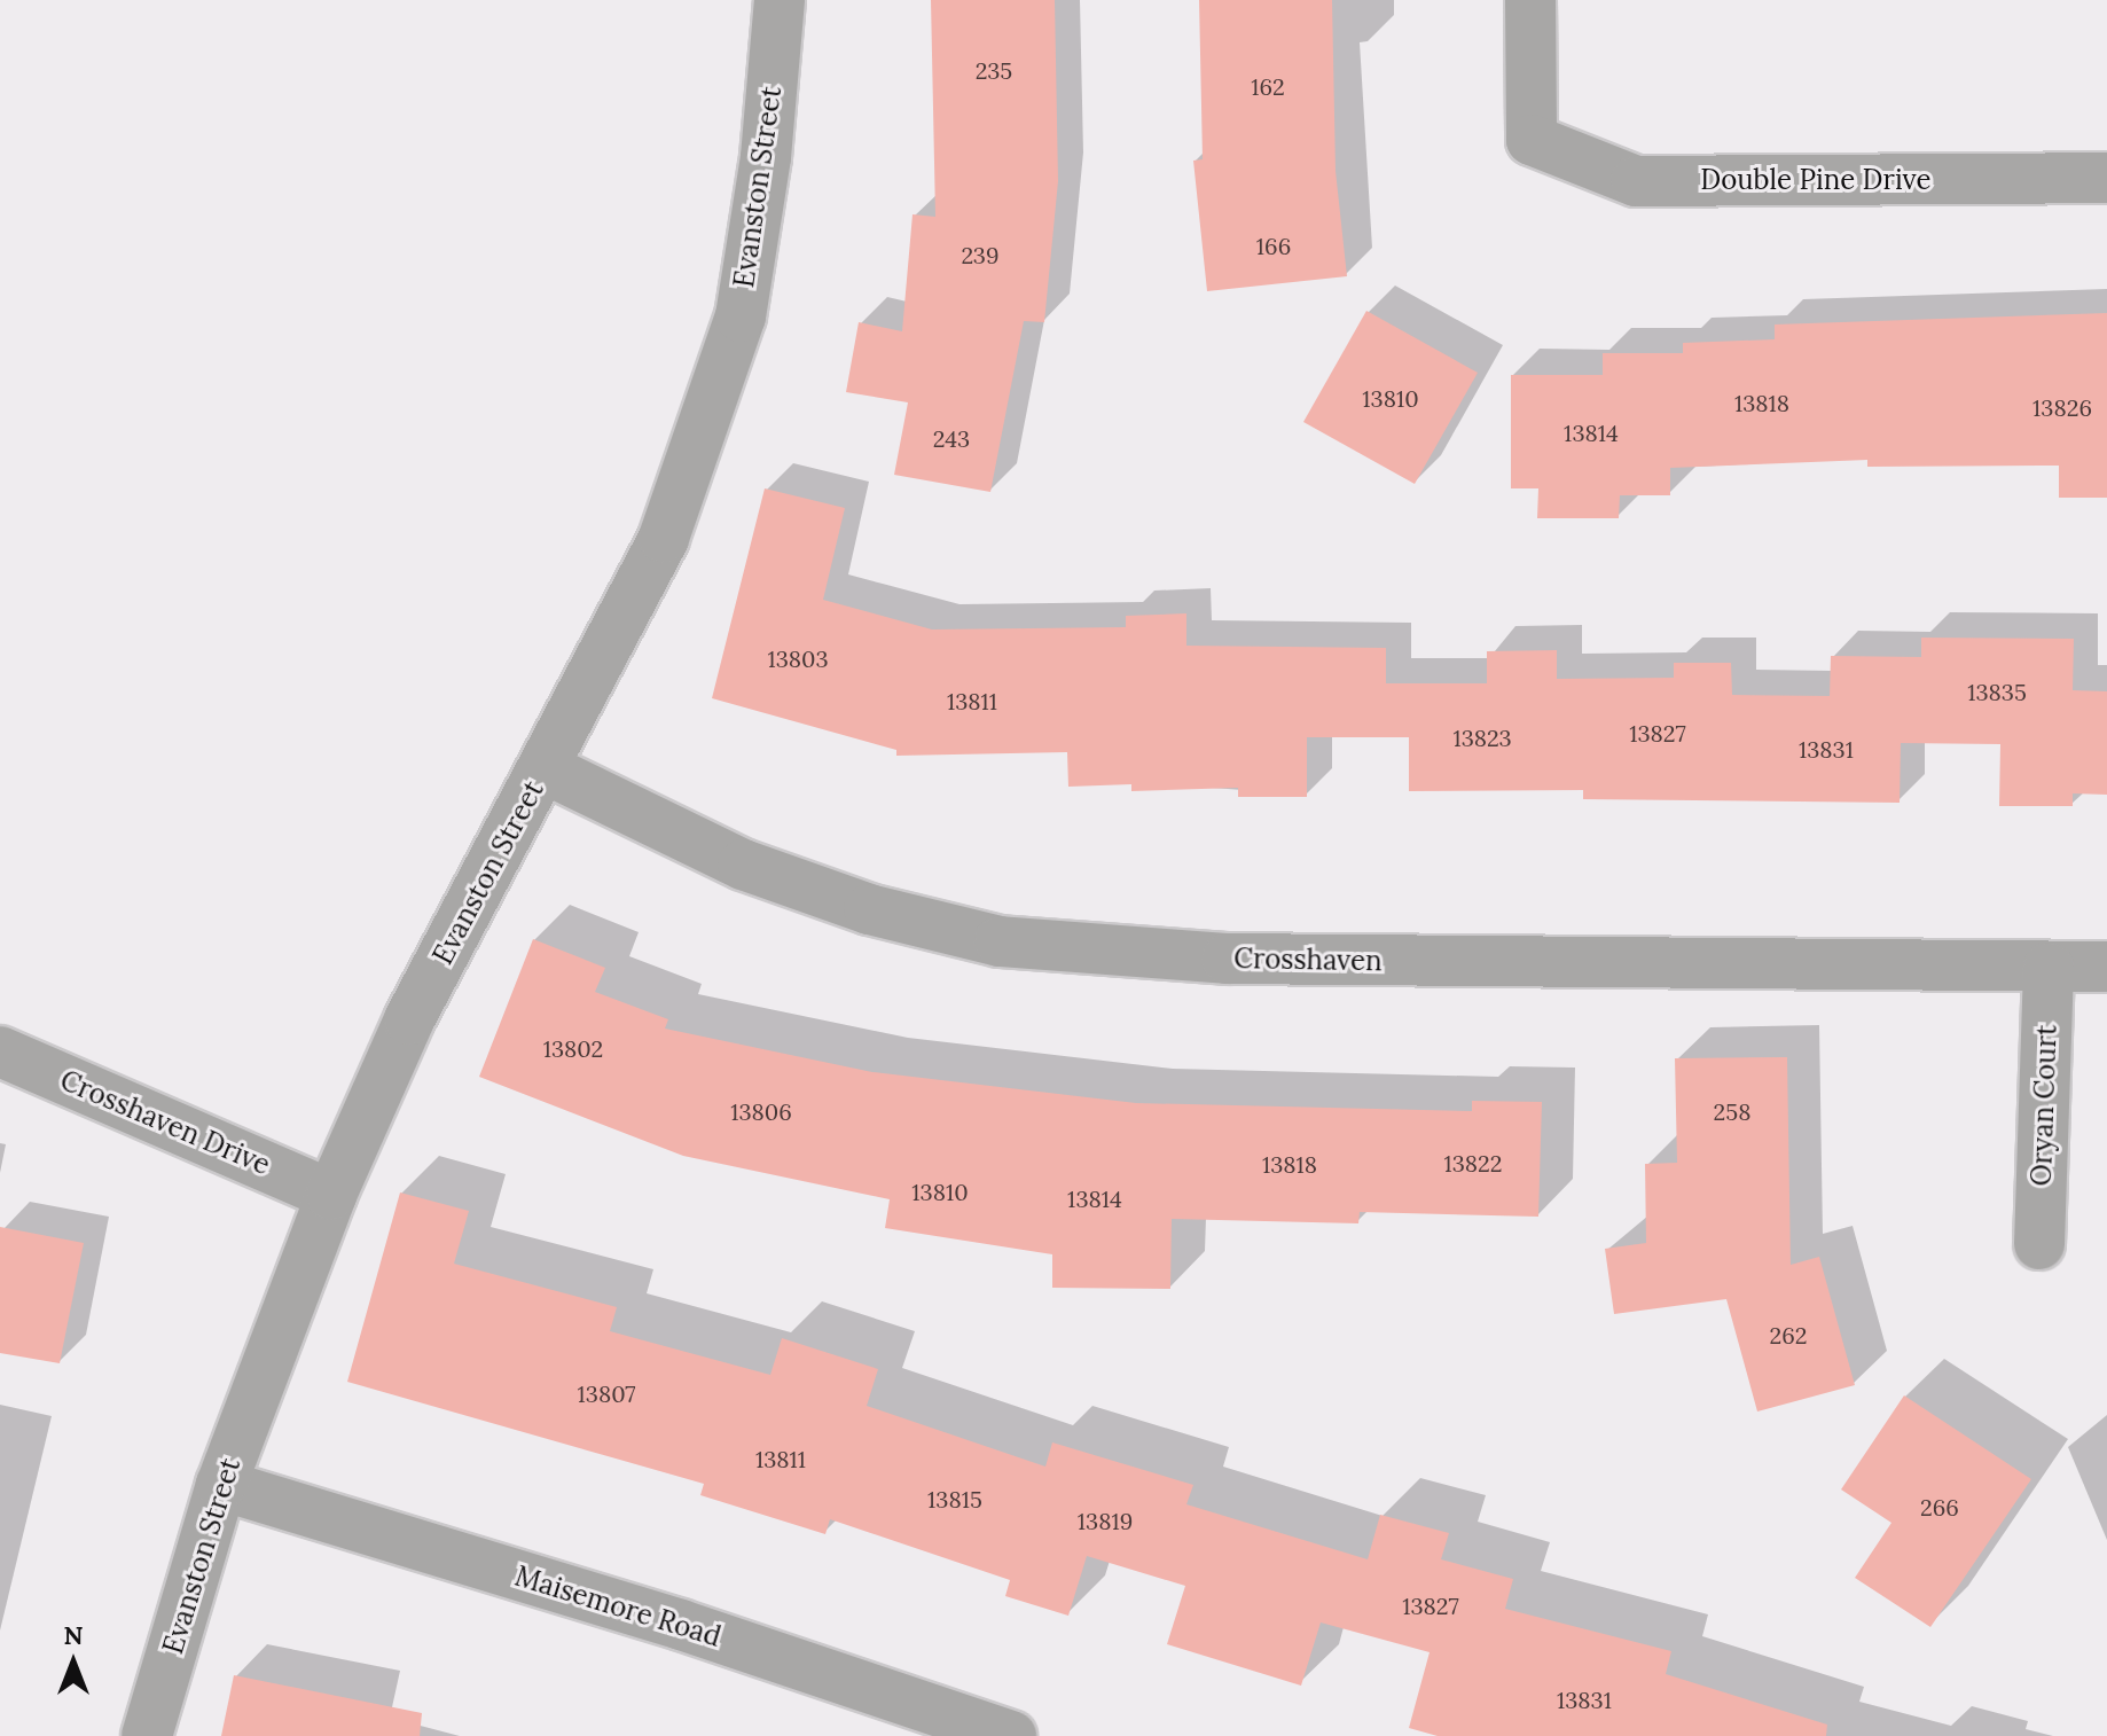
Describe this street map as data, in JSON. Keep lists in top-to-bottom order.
{
  "streets": {
    "street": [
      "Double Pine Drive",
      "Evanston Street",
      "Crosshaven",
      "Oryan Court",
      "Crosshaven Drive",
      "Maisemore Road"
    ]
  },
  "crossings": [
    ["Evanston Street", "Crosshaven"],
    ["Evanston Street", "Crosshaven Drive"],
    ["Evanston Street", "Maisemore Road"],
    ["Crosshaven", "Oryan Court"]
  ],
  "house_numbers": [
    "235",
    "162",
    "166",
    "239",
    "13810",
    "13818",
    "13826",
    "13814",
    "243",
    "13803",
    "13835",
    "13811",
    "13827",
    "13823",
    "13831",
    "13802",
    "13806",
    "258",
    "13822",
    "13818",
    "13810",
    "13814",
    "262",
    "13807",
    "13811",
    "13815",
    "266",
    "13819",
    "13827",
    "13831"
  ],
  "north": "top"
}
